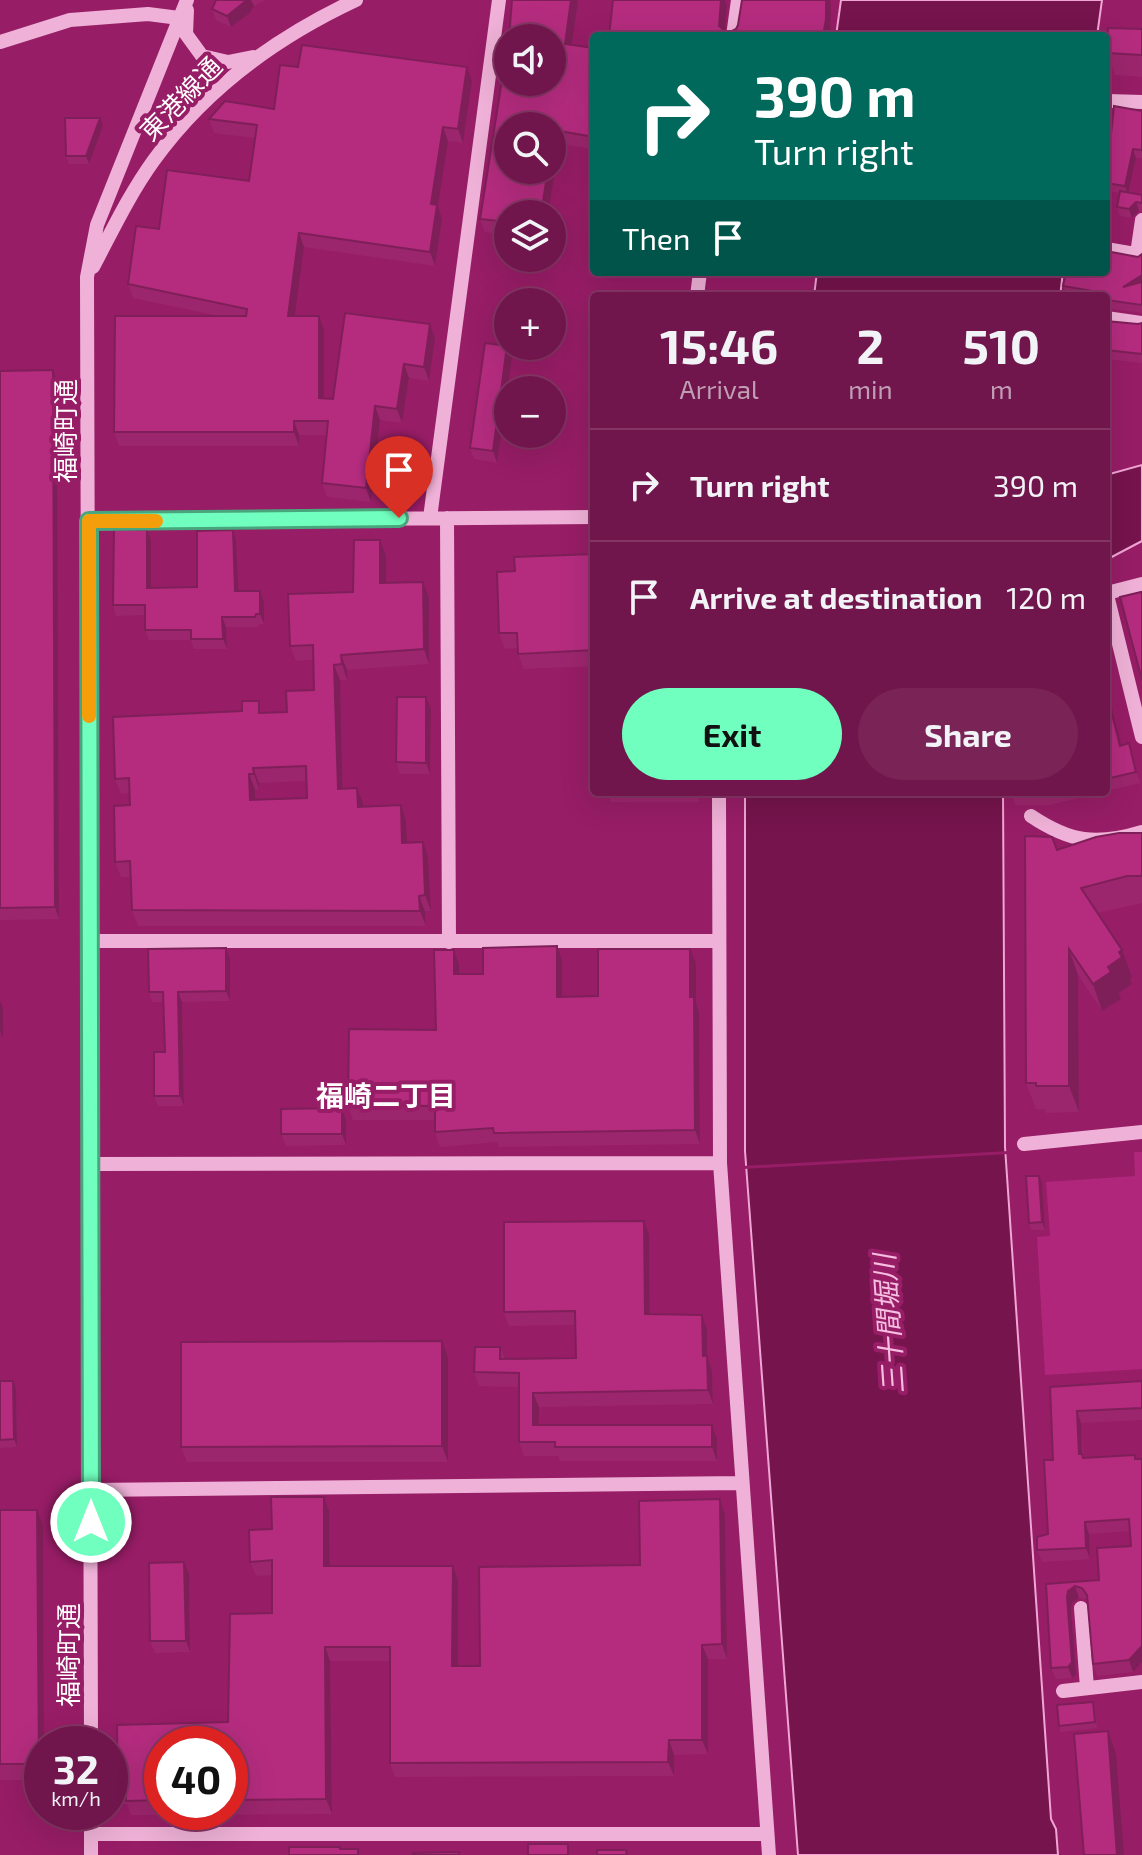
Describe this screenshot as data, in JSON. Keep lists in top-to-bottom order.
{
  "streets": {
    "street": ["東港線通", "福崎町通"]
  },
  "crossings": [
    ["東港線通", "福崎町通"]
  ],
  "districts": ["福崎二丁目"],
  "water": ["三十間堀川"],
  "page": {
    "map_buttons": ["+", "−"],
    "turn": ["390 m", "Turn right"],
    "then": "Then",
    "eta": [
      "15:46",
      "Arrival",
      "2",
      "min",
      "510",
      "m"
    ],
    "list": [
      {
        "name": "Turn right",
        "value": "390 m"
      },
      {
        "name": "Arrive at destination",
        "value": "120 m"
      }
    ],
    "buttons": ["Exit", "Share"],
    "speed": "32 km/h",
    "limit": "40"
  }
}
